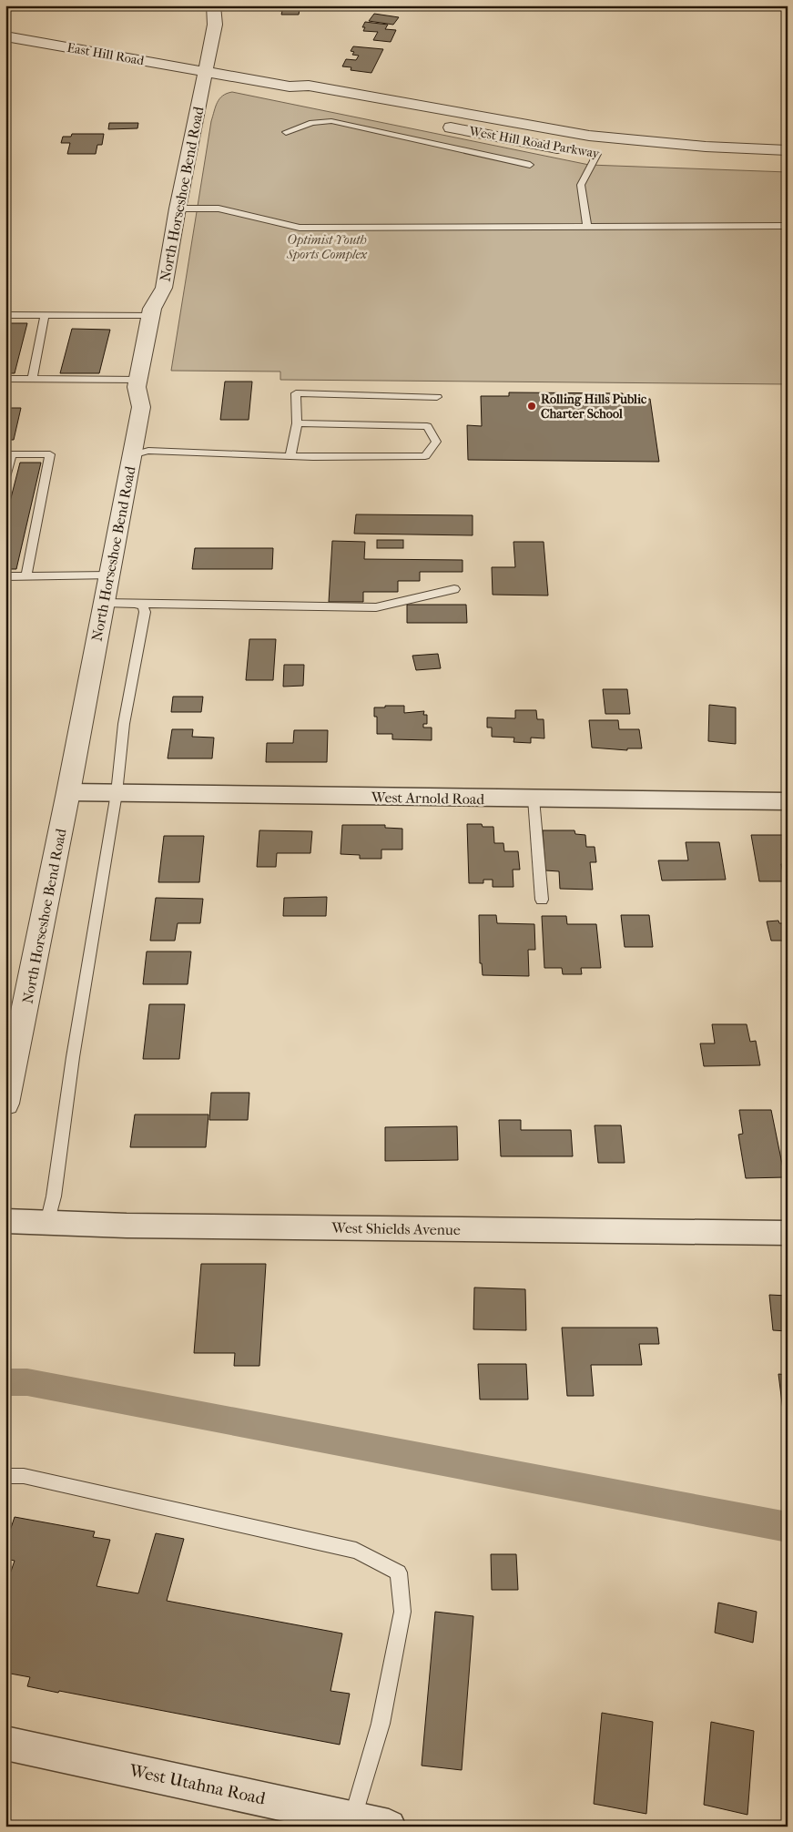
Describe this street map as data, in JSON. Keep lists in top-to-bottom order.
{
  "streets": {
    "street": [
      "East Hill Road",
      "West Hill Road Parkway",
      "North Horseshoe Bend Road",
      "West Arnold Road",
      "West Shields Avenue",
      "West Utahna Road"
    ]
  },
  "crossings": [
    ["East Hill Road", "West Hill Road Parkway"],
    ["East Hill Road", "North Horseshoe Bend Road"],
    ["West Hill Road Parkway", "North Horseshoe Bend Road"],
    ["North Horseshoe Bend Road", "West Arnold Road"]
  ],
  "parks": ["Optimist Youth Sports Complex"],
  "places": ["Rolling Hills Public Charter School"]
}
